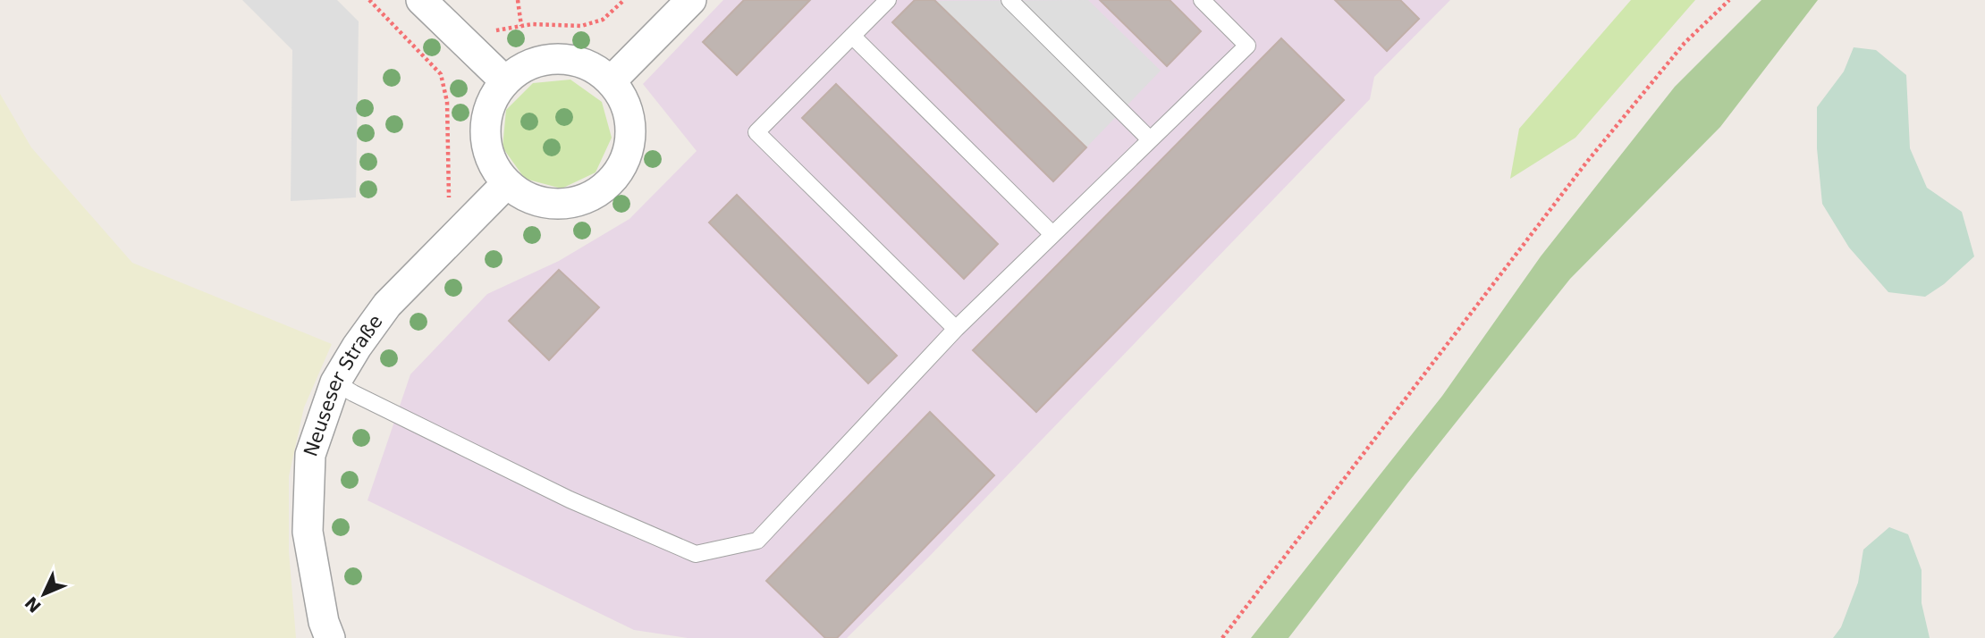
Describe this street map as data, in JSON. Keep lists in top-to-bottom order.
{
  "streets": {
    "street": ["Neuseser Straße"]
  },
  "north": "bottom left"
}
